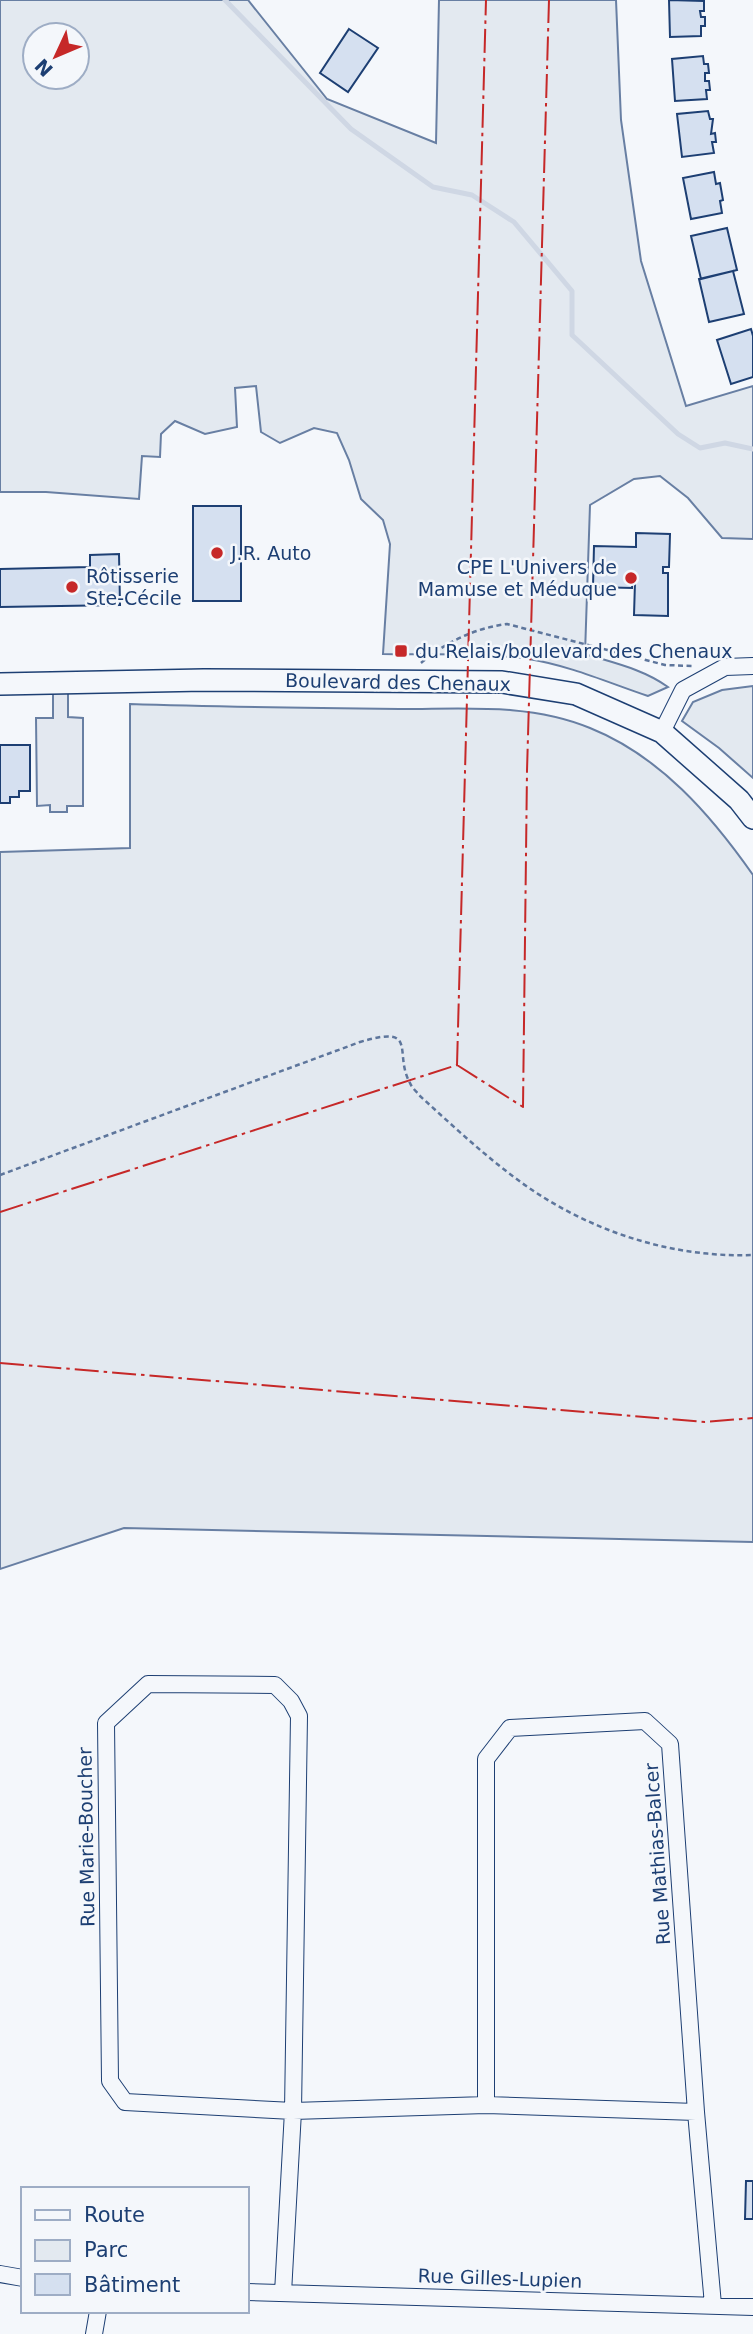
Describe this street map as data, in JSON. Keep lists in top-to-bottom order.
{
  "streets": {
    "main road": ["Boulevard des Chenaux"],
    "street": ["Rue Marie-Boucher", "Rue Mathias-Balcer", "Rue Gilles-Lupien"]
  },
  "crossings": [
    ["Rue Marie-Boucher", "Rue Mathias-Balcer"],
    ["Rue Marie-Boucher", "Rue Gilles-Lupien"],
    ["Rue Mathias-Balcer", "Rue Gilles-Lupien"]
  ],
  "places": {
    "other": ["J.R. Auto", "CPE L'Univers de Mamuse et Méduque", "Rôtisserie Ste-Cécile"],
    "transit": ["du Relais/boulevard des Chenaux"]
  },
  "legend": ["Route", "Parc", "Bâtiment"],
  "north": "bottom left"
}
